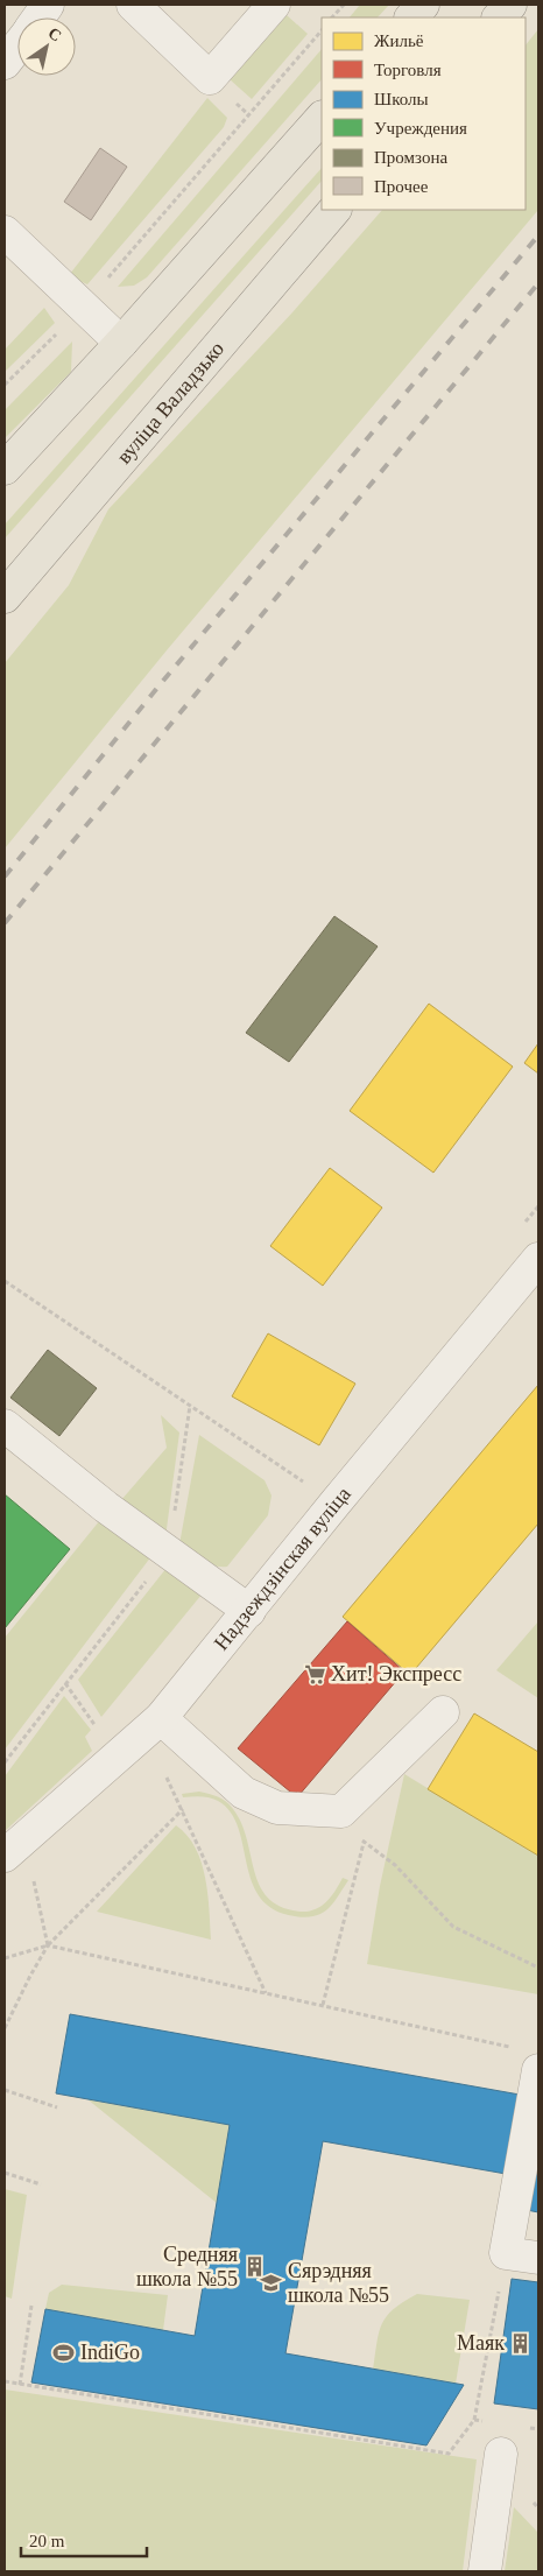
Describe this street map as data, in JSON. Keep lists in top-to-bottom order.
{
  "streets": {
    "main road": ["вуліца Валадзько"],
    "street": ["Надзеждзінская вуліца"]
  },
  "places": {
    "supermarket": ["Хит! Экспресс"],
    "building": ["Средняя школа №55", "Маяк"],
    "school or university": ["Сярэдняя школа №55"],
    "sports": ["IndiGo"]
  },
  "legend": [
    "Жильё",
    "Торговля",
    "Школы",
    "Учреждения",
    "Промзона",
    "Прочее"
  ],
  "scale_bar": "20 m",
  "north": "top right"
}
